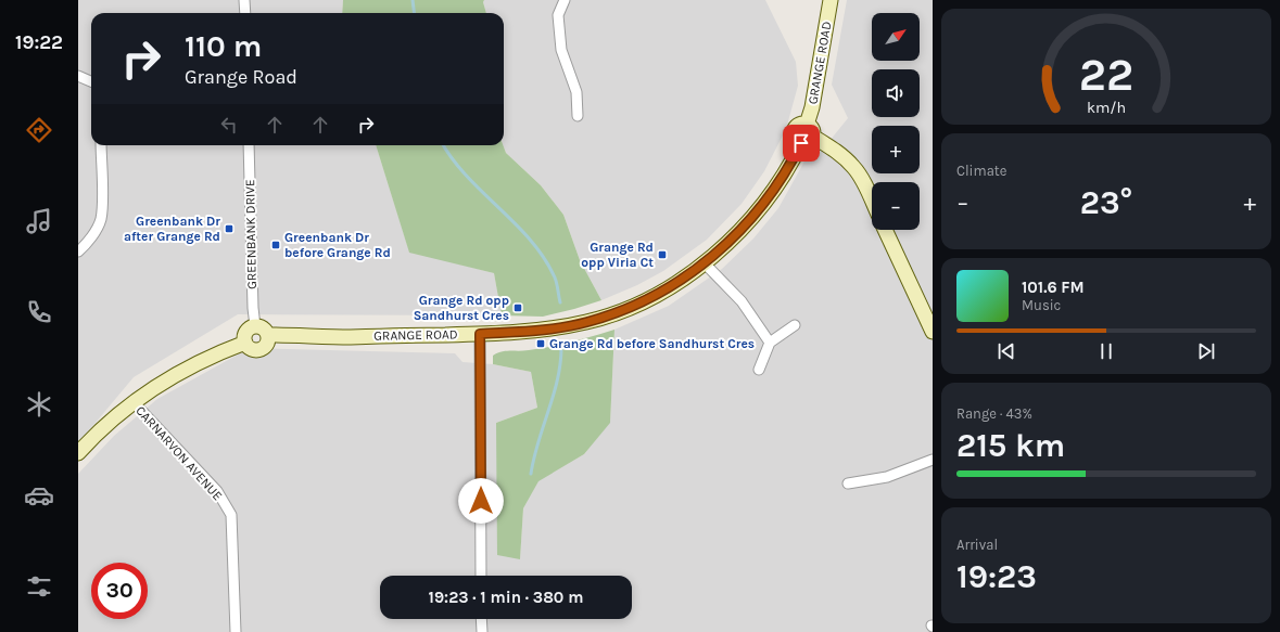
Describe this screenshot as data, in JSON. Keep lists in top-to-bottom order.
{
  "streets": {
    "street": ["GRANGE ROAD", "GREENBANK DRIVE", "CARNARVON AVENUE"]
  },
  "crossings": [
    ["GRANGE ROAD", "GREENBANK DRIVE"]
  ],
  "places": {
    "transit": [
      "Greenbank Dr after Grange Rd",
      "Greenbank Dr before Grange Rd",
      "Grange Rd opp Viria Ct",
      "Grange Rd opp Sandhurst Cres",
      "Grange Rd before Sandhurst Cres"
    ]
  },
  "north": "top right",
  "page": {
    "tabs": "19:22",
    "map_buttons": ["+", "−"],
    "turn": ["110 m", "Grange Road"],
    "tile": [
      "Climate",
      ["Range · 43%", "215 km"],
      ["Arrival", "19:23"]
    ],
    "heat": ["−", "23°", "+"],
    "song": ["101.6 FM", "Music"],
    "limit": "30",
    "trip": "19:23 · 1 min · 380 m",
    "gauge": ["22", "km/h"]
  }
}
